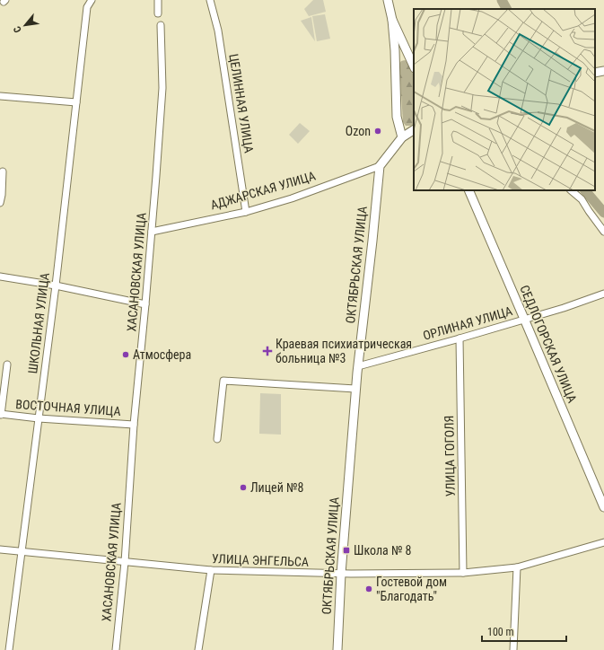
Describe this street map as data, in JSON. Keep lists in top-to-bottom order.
{
  "streets": {
    "main road": ["ОКТЯБРЬСКАЯ УЛИЦА", "СЕДЛОГОРСКАЯ УЛИЦА"],
    "street": [
      "ЦЕЛИННАЯ УЛИЦА",
      "АДЖАРСКАЯ УЛИЦА",
      "ХАСАНОВСКАЯ УЛИЦА",
      "ШКОЛЬНАЯ УЛИЦА",
      "ОРЛИНАЯ УЛИЦА",
      "ВОСТОЧНАЯ УЛИЦА",
      "УЛИЦА ГОГОЛЯ",
      "УЛИЦА ЭНГЕЛЬСА"
    ]
  },
  "crossings": [
    ["ЦЕЛИННАЯ УЛИЦА", "АДЖАРСКАЯ УЛИЦА"],
    ["АДЖАРСКАЯ УЛИЦА", "ОКТЯБРЬСКАЯ УЛИЦА"],
    ["АДЖАРСКАЯ УЛИЦА", "ХАСАНОВСКАЯ УЛИЦА"],
    ["ОКТЯБРЬСКАЯ УЛИЦА", "ОРЛИНАЯ УЛИЦА"],
    ["ОКТЯБРЬСКАЯ УЛИЦА", "УЛИЦА ЭНГЕЛЬСА"],
    ["ХАСАНОВСКАЯ УЛИЦА", "ВОСТОЧНАЯ УЛИЦА"],
    ["ХАСАНОВСКАЯ УЛИЦА", "УЛИЦА ЭНГЕЛЬСА"],
    ["ШКОЛЬНАЯ УЛИЦА", "ВОСТОЧНАЯ УЛИЦА"],
    ["ШКОЛЬНАЯ УЛИЦА", "УЛИЦА ЭНГЕЛЬСА"],
    ["ОРЛИНАЯ УЛИЦА", "СЕДЛОГОРСКАЯ УЛИЦА"],
    ["ОРЛИНАЯ УЛИЦА", "УЛИЦА ГОГОЛЯ"],
    ["УЛИЦА ГОГОЛЯ", "УЛИЦА ЭНГЕЛЬСА"]
  ],
  "places": {
    "other": [
      "Ozon",
      "Атмосфера",
      "Лицей №8",
      "Гостевой дом \"Благодать\""
    ],
    "health": ["Краевая психиатрическая больница №3"],
    "transit": ["Школа № 8"]
  },
  "scale_bar": "100 m",
  "north": "bottom left"
}
